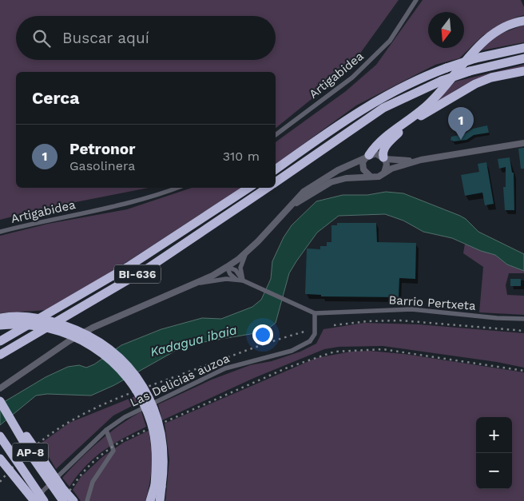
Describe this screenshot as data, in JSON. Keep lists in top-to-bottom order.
{
  "streets": {
    "highway": ["BI-636", "AP-8"],
    "street": ["Artigabidea", "Barrio Pertxeta", "Las Delicias auzoa"]
  },
  "crossings": [
    ["Barrio Pertxeta", "Las Delicias auzoa"]
  ],
  "water": ["Kadagua ibaia"],
  "north": "bottom",
  "page": {
    "search": "Buscar aquí",
    "heading": "Cerca",
    "pins": "1",
    "list": [
      {
        "mark": "1",
        "name": "Petronor",
        "note": "Gasolinera",
        "value": "310 m"
      }
    ],
    "map_buttons": ["+", "−"]
  }
}
